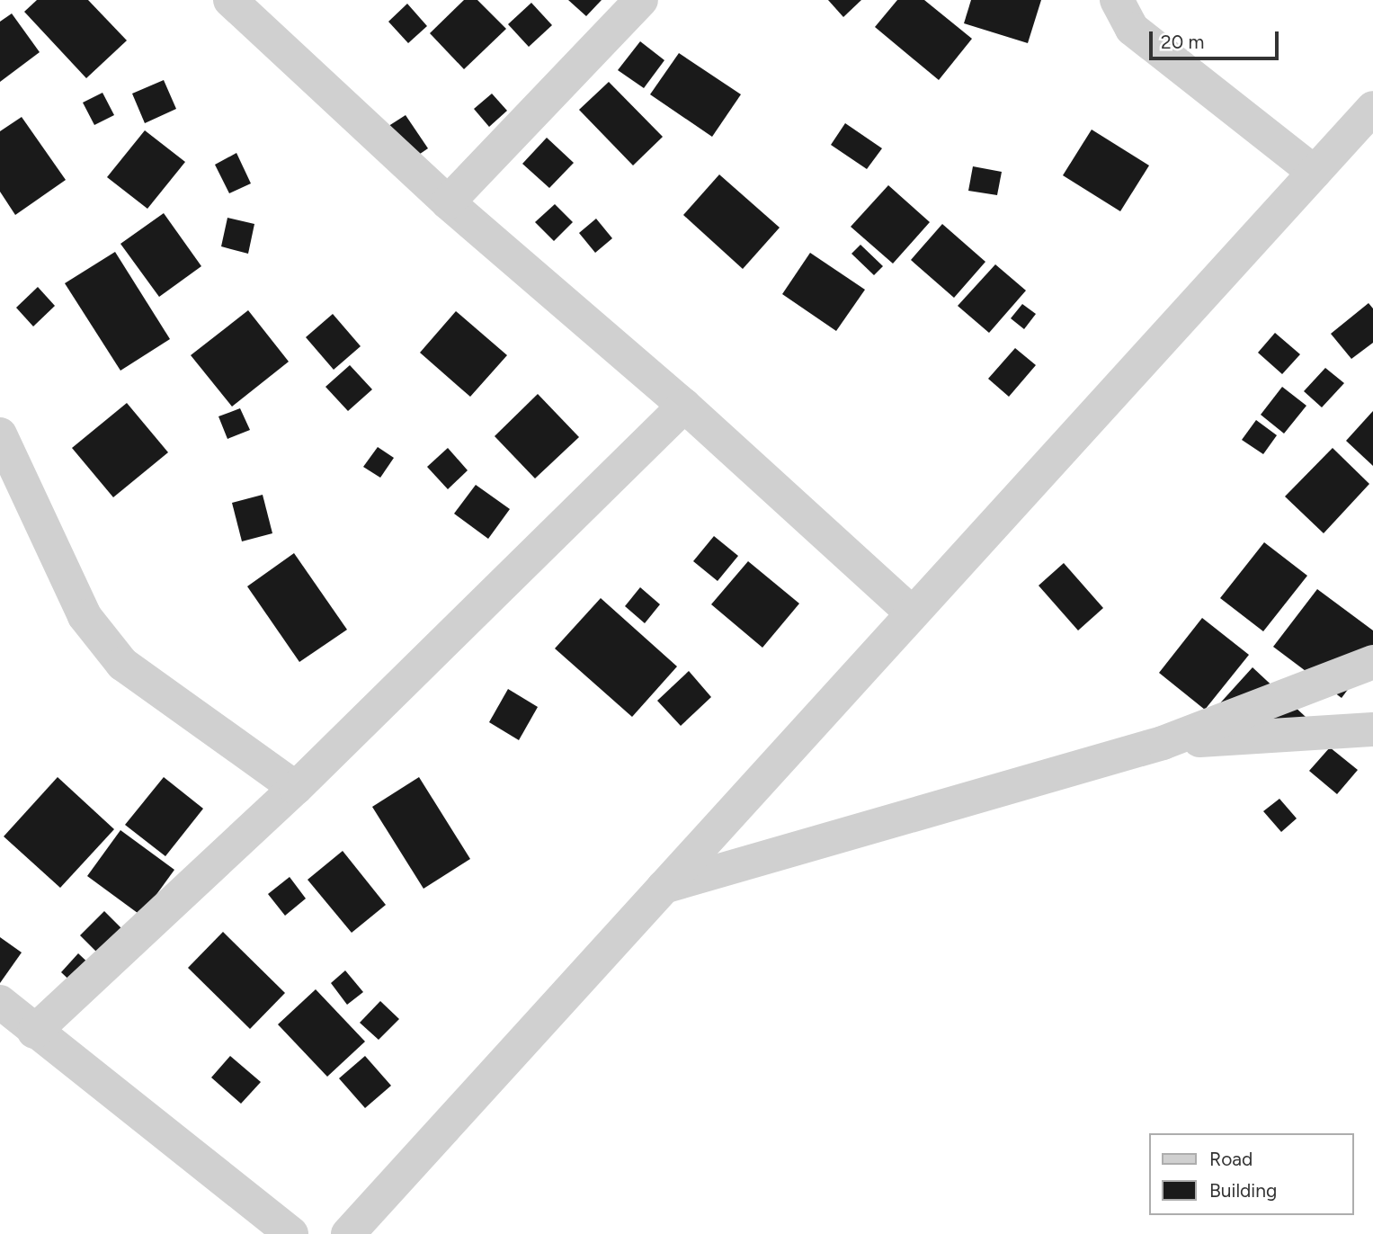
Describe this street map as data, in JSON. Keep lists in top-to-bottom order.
{
  "legend": ["Road", "Building"],
  "scale_bar": "20 m"
}
